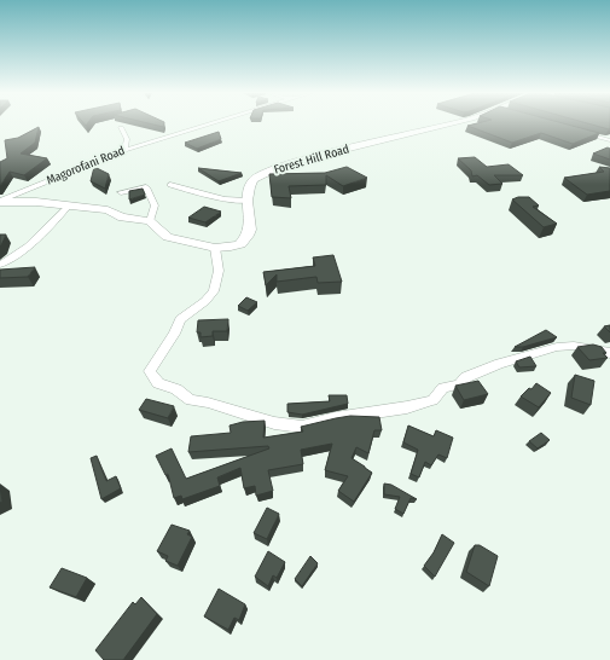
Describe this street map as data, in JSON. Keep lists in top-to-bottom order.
{
  "streets": {
    "street": ["Forest Hill Road", "Magorofani Road"]
  }
}
